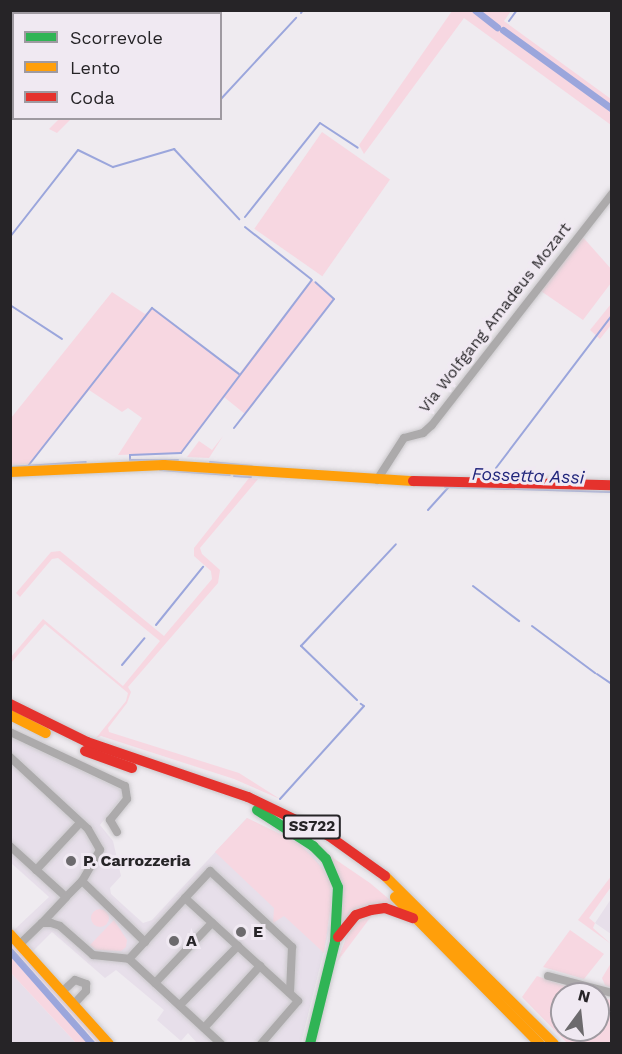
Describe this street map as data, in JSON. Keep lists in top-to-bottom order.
{
  "streets": {
    "main road": ["SS722"],
    "street": ["Via Wolfgang Amadeus Mozart"]
  },
  "water": ["Fossetta Assi"],
  "places": ["P. Carrozzeria", "E", "A"],
  "legend": ["Scorrevole", "Lento", "Coda"],
  "north": "top"
}
